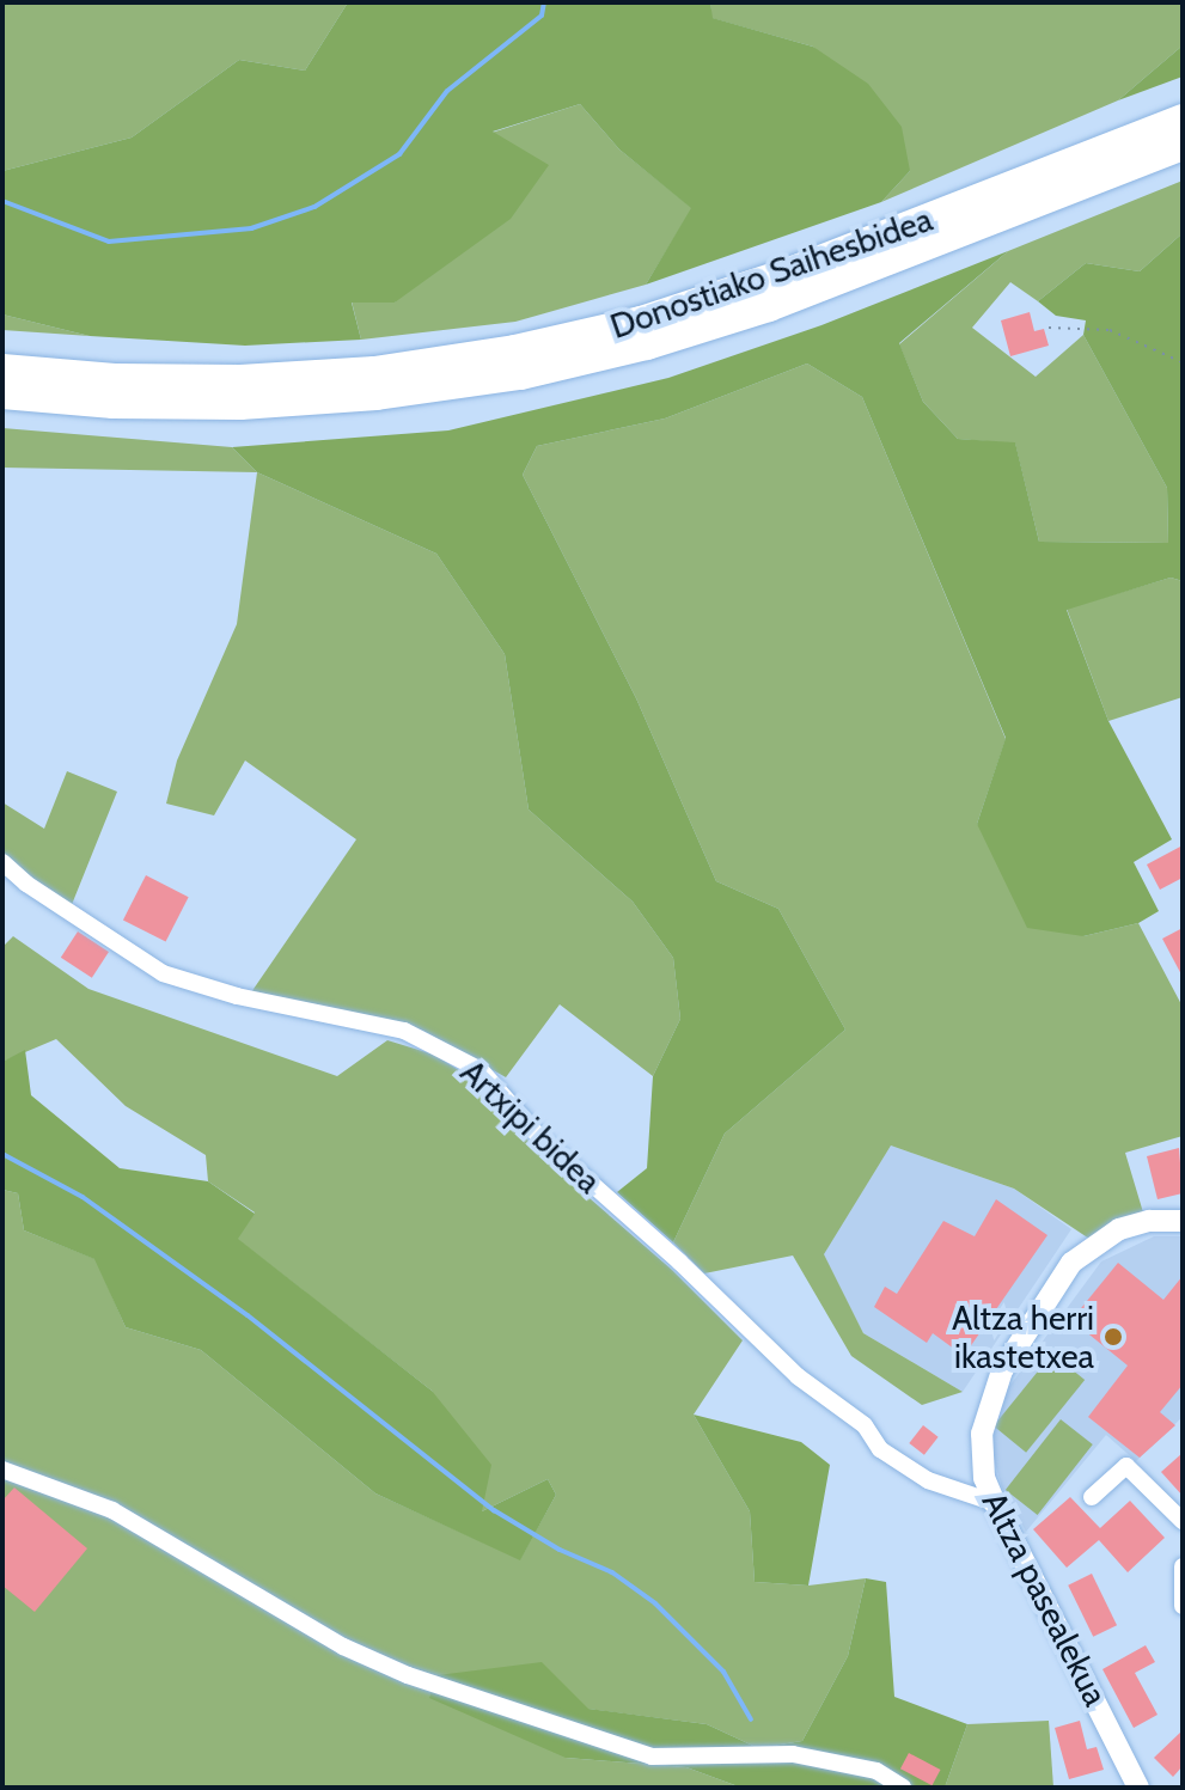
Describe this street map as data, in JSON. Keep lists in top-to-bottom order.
{
  "streets": {
    "highway": ["Donostiako Saihesbidea"],
    "street": ["Artxipi bidea", "Altza pasealekua"]
  },
  "crossings": [
    ["Artxipi bidea", "Altza pasealekua"]
  ],
  "places": ["Altza herri ikastetxea"]
}
